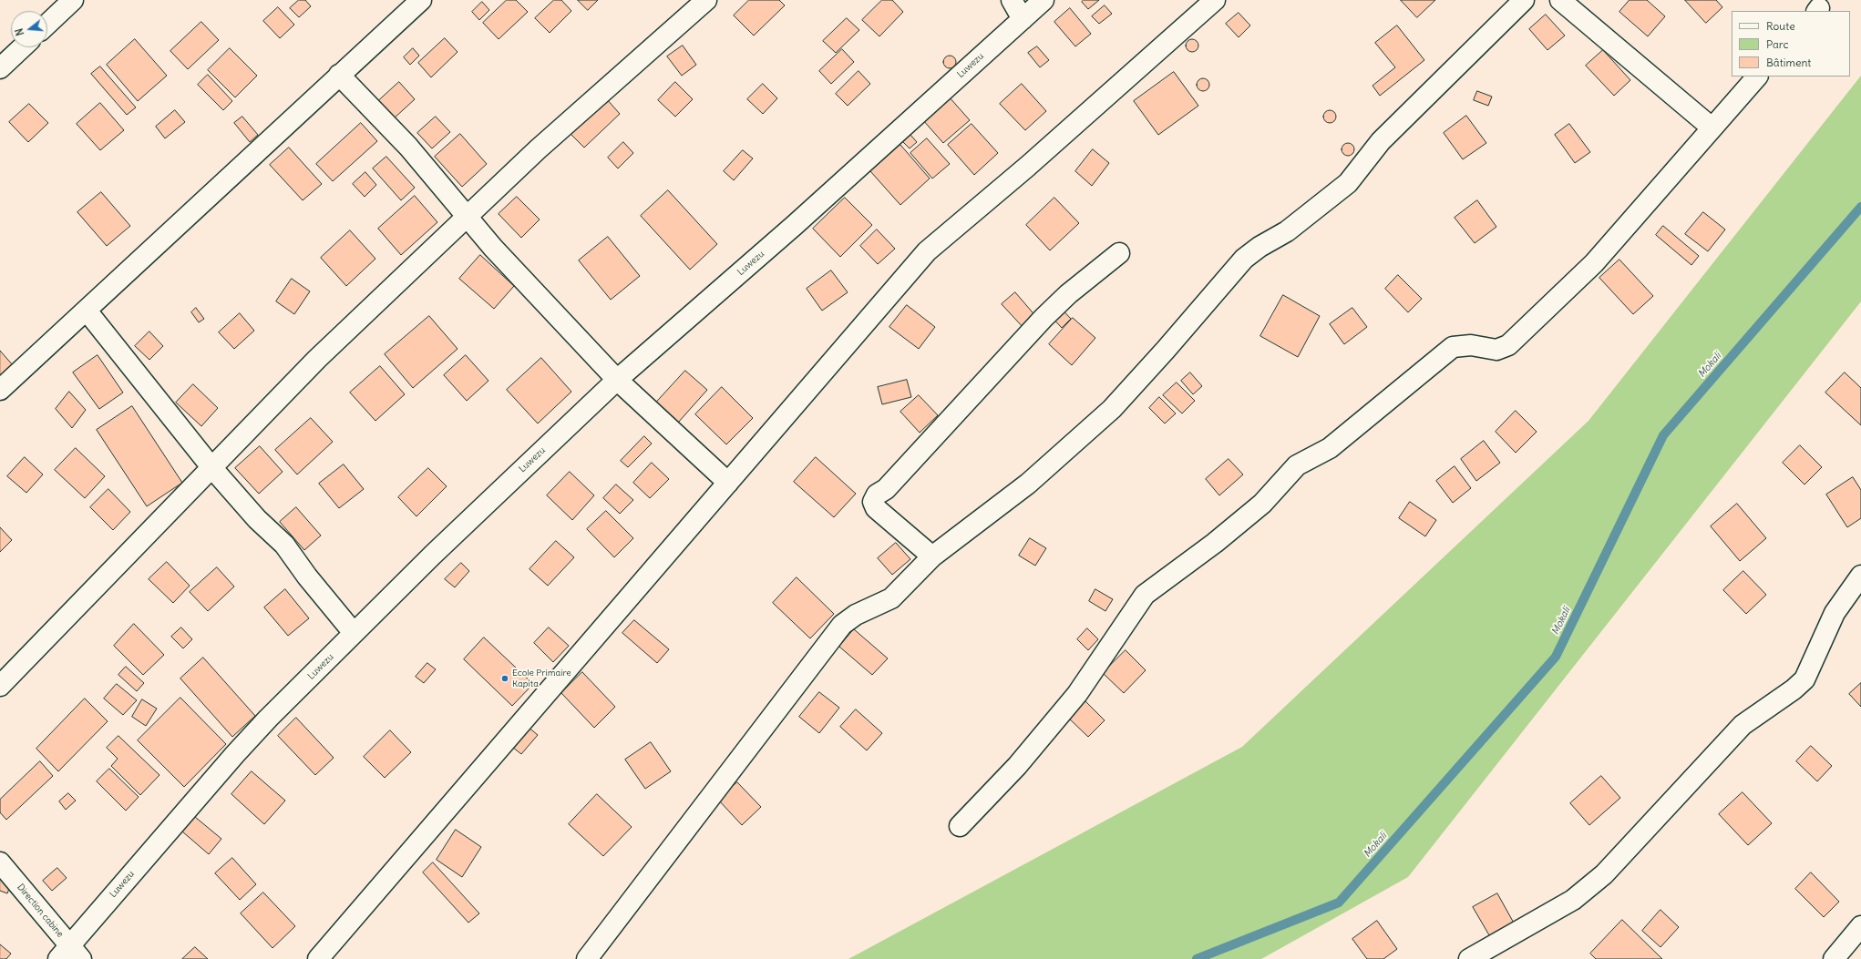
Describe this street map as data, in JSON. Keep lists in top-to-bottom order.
{
  "streets": {
    "street": ["Luwezu", "Direction cabine"]
  },
  "crossings": [
    ["Luwezu", "Direction cabine"]
  ],
  "water": ["Mokali"],
  "places": ["Ecole Primaire Kapita"],
  "legend": ["Route", "Parc", "Bâtiment"],
  "north": "left"
}
